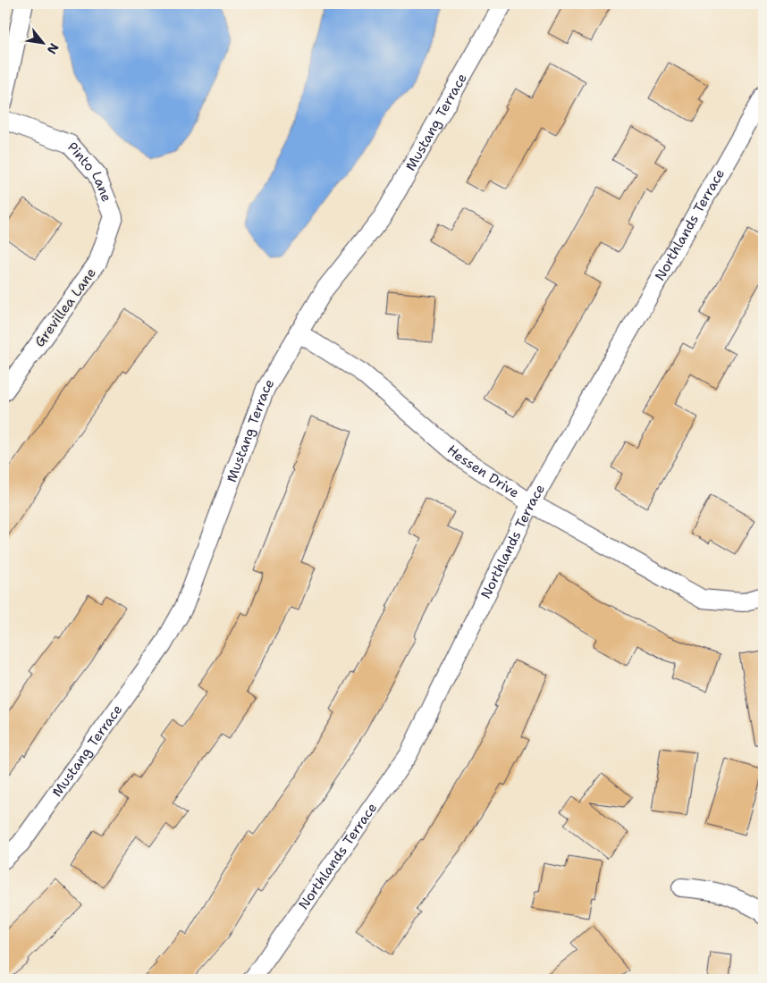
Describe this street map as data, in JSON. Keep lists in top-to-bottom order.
{
  "streets": {
    "street": [
      "Mustang Terrace",
      "Pinto Lane",
      "Northlands Terrace",
      "Grevillea Lane",
      "Hessen Drive"
    ]
  },
  "crossings": [
    ["Mustang Terrace", "Hessen Drive"],
    ["Pinto Lane", "Grevillea Lane"],
    ["Northlands Terrace", "Hessen Drive"]
  ],
  "north": "bottom right"
}
